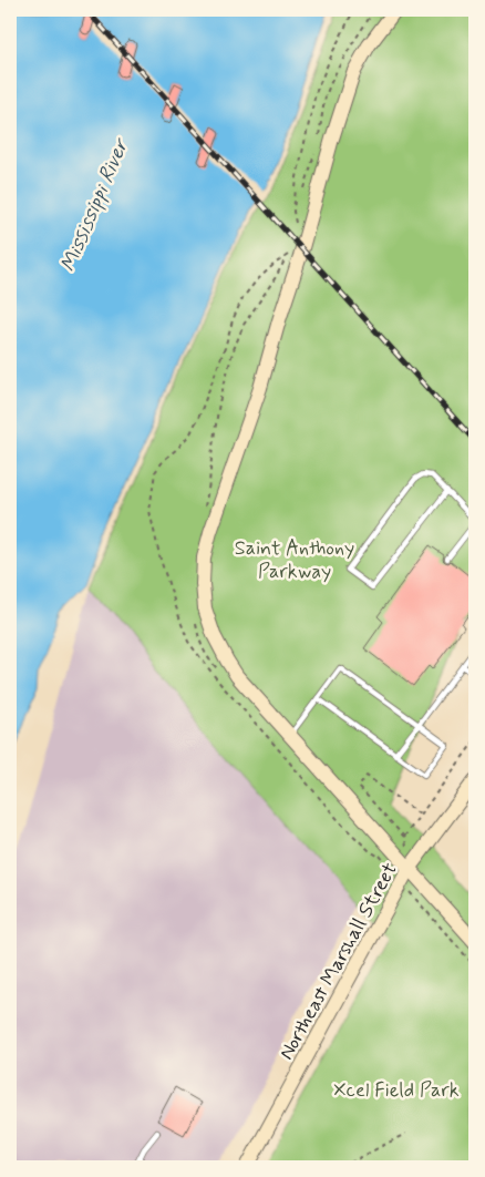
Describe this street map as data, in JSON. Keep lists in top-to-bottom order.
{
  "streets": {
    "street": ["Northeast Marshall Street"]
  },
  "water": ["Mississippi River"],
  "parks": ["Saint Anthony Parkway", "Xcel Field Park"]
}
